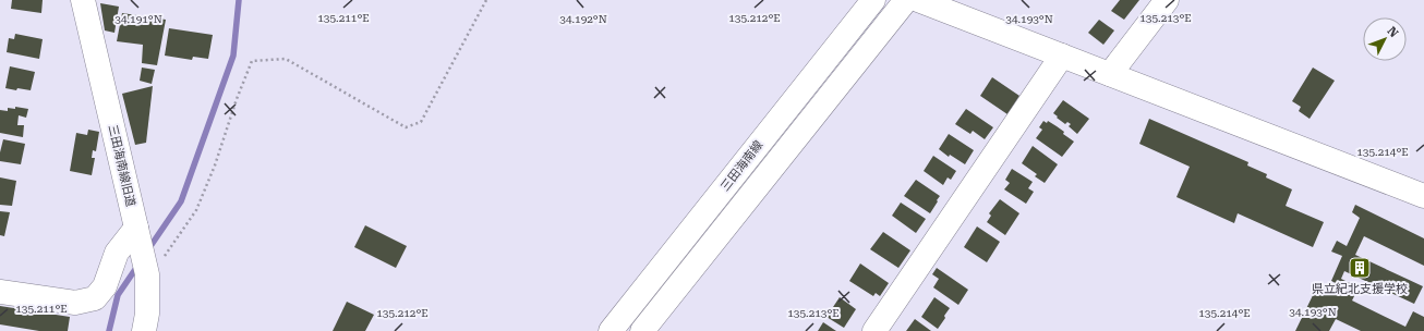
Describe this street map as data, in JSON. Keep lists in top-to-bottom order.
{
  "streets": {
    "street": ["三田海南線旧道", "三田海南線"]
  },
  "places": {
    "building": ["県立紀北支援学校"]
  },
  "north": "top right",
  "coordinates": [
    "135.211°E",
    "135.212°E",
    "135.213°E",
    "34.191°N",
    "34.192°N",
    "34.193°N",
    "135.214°E"
  ]
}
